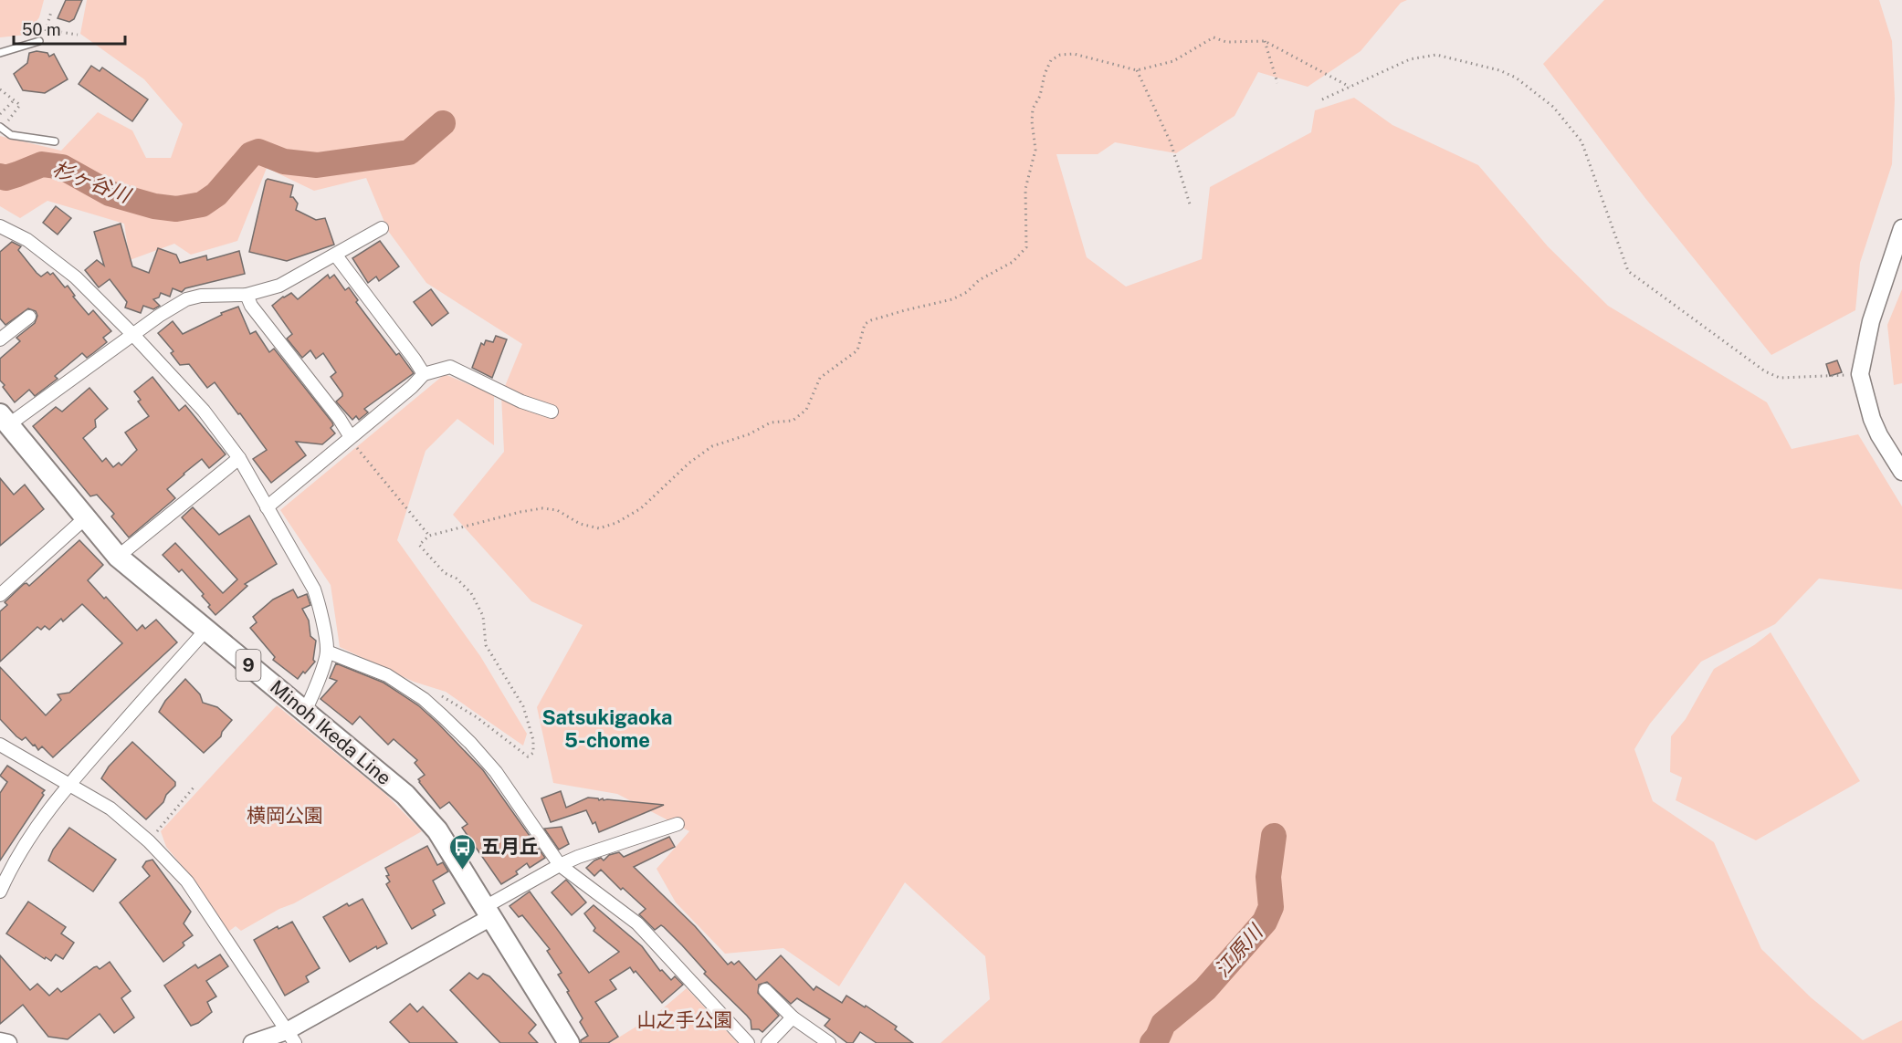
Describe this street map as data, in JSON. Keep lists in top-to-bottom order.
{
  "streets": {
    "main road": ["9", "Minoh Ikeda Line"]
  },
  "districts": ["Satsukigaoka 5-chome"],
  "water": ["杉ヶ谷川", "江原川"],
  "parks": ["横岡公園", "山之手公園"],
  "places": {
    "bus stop": ["五月丘"]
  },
  "scale_bar": "50 m"
}
